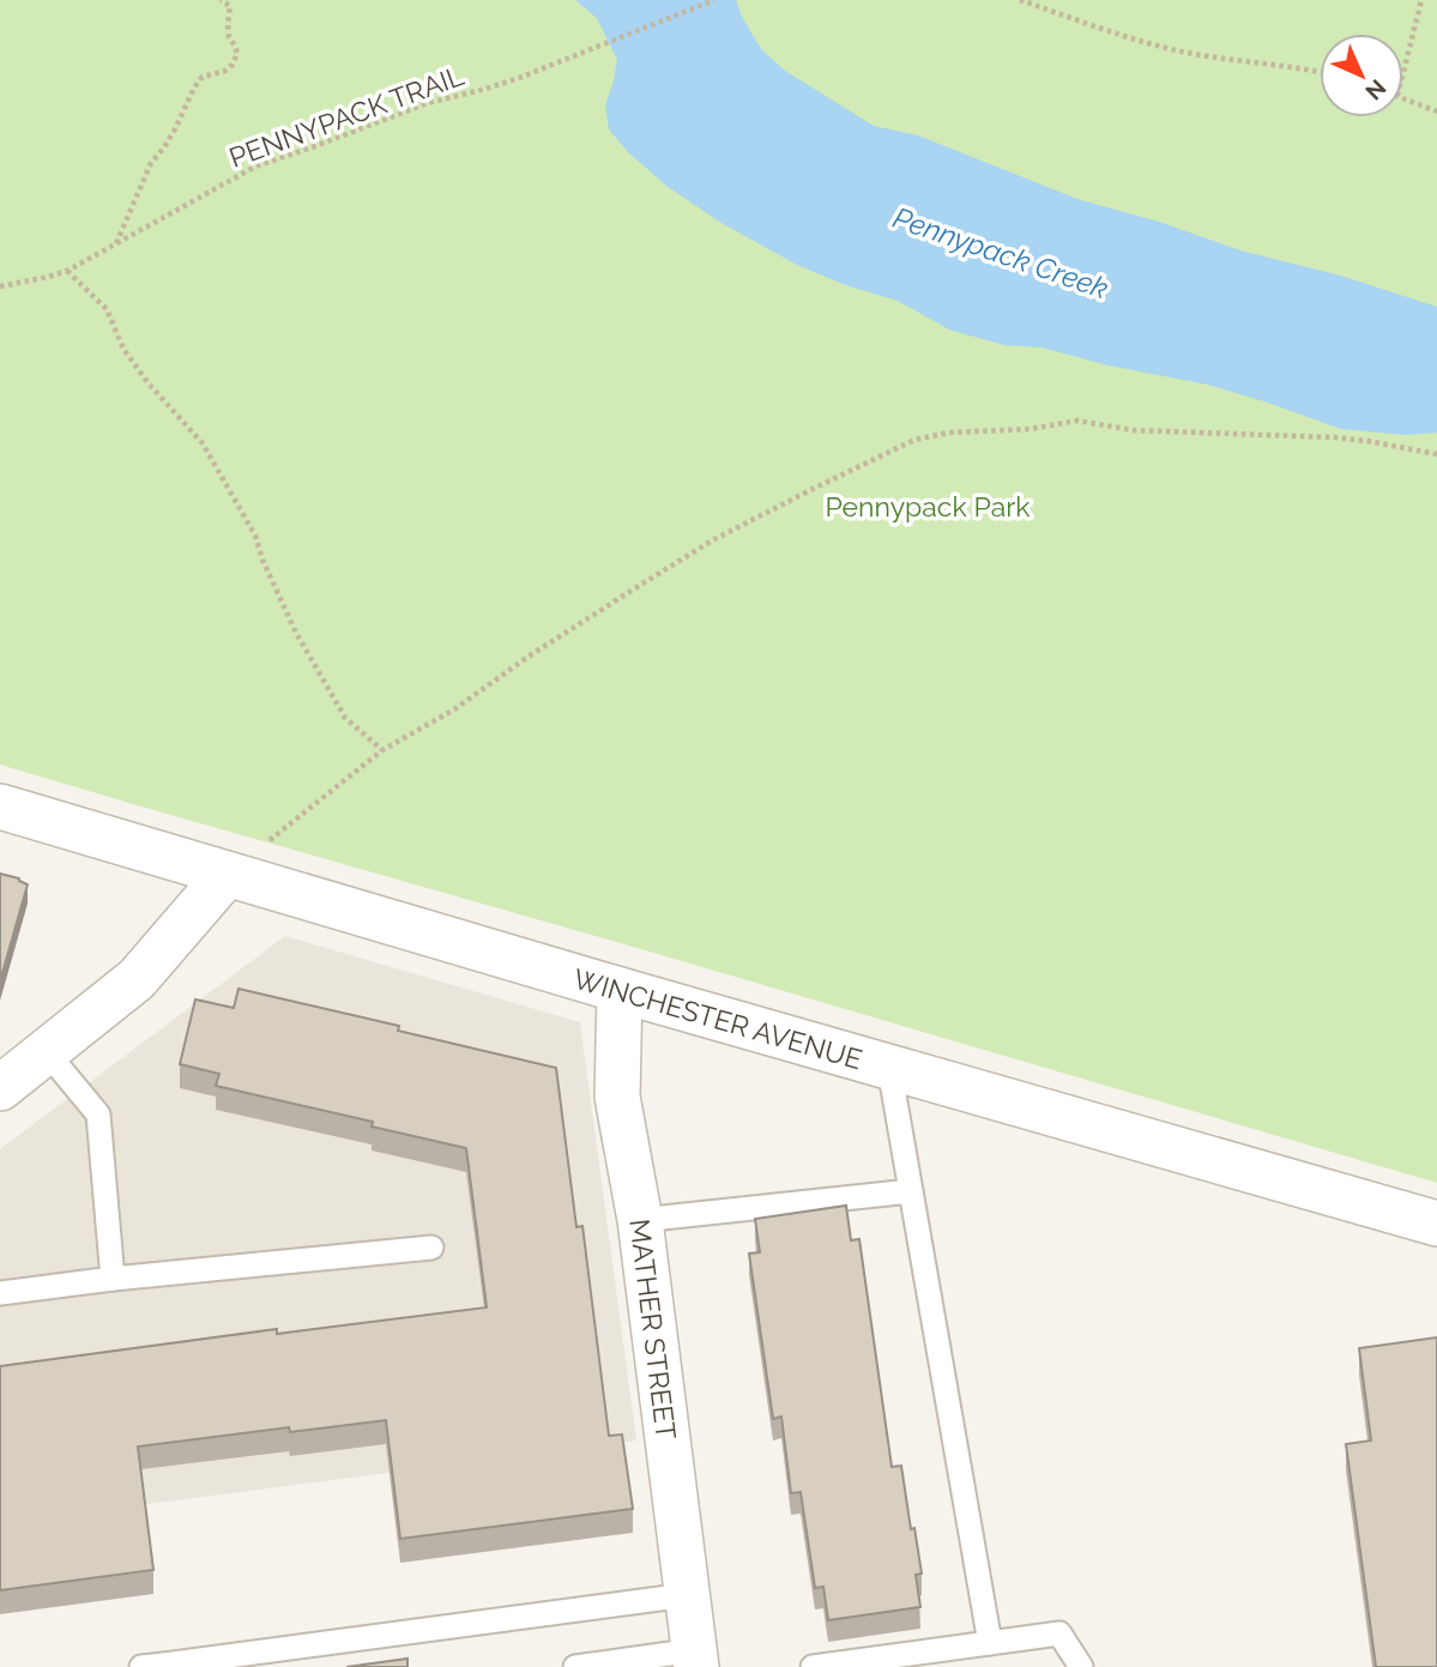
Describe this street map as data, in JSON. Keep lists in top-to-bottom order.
{
  "streets": {
    "street": ["WINCHESTER AVENUE", "MATHER STREET"],
    "path": ["PENNYPACK TRAIL"]
  },
  "crossings": [
    ["WINCHESTER AVENUE", "MATHER STREET"]
  ],
  "water": ["Pennypack Creek"],
  "parks": ["Pennypack Park"],
  "north": "bottom right"
}
